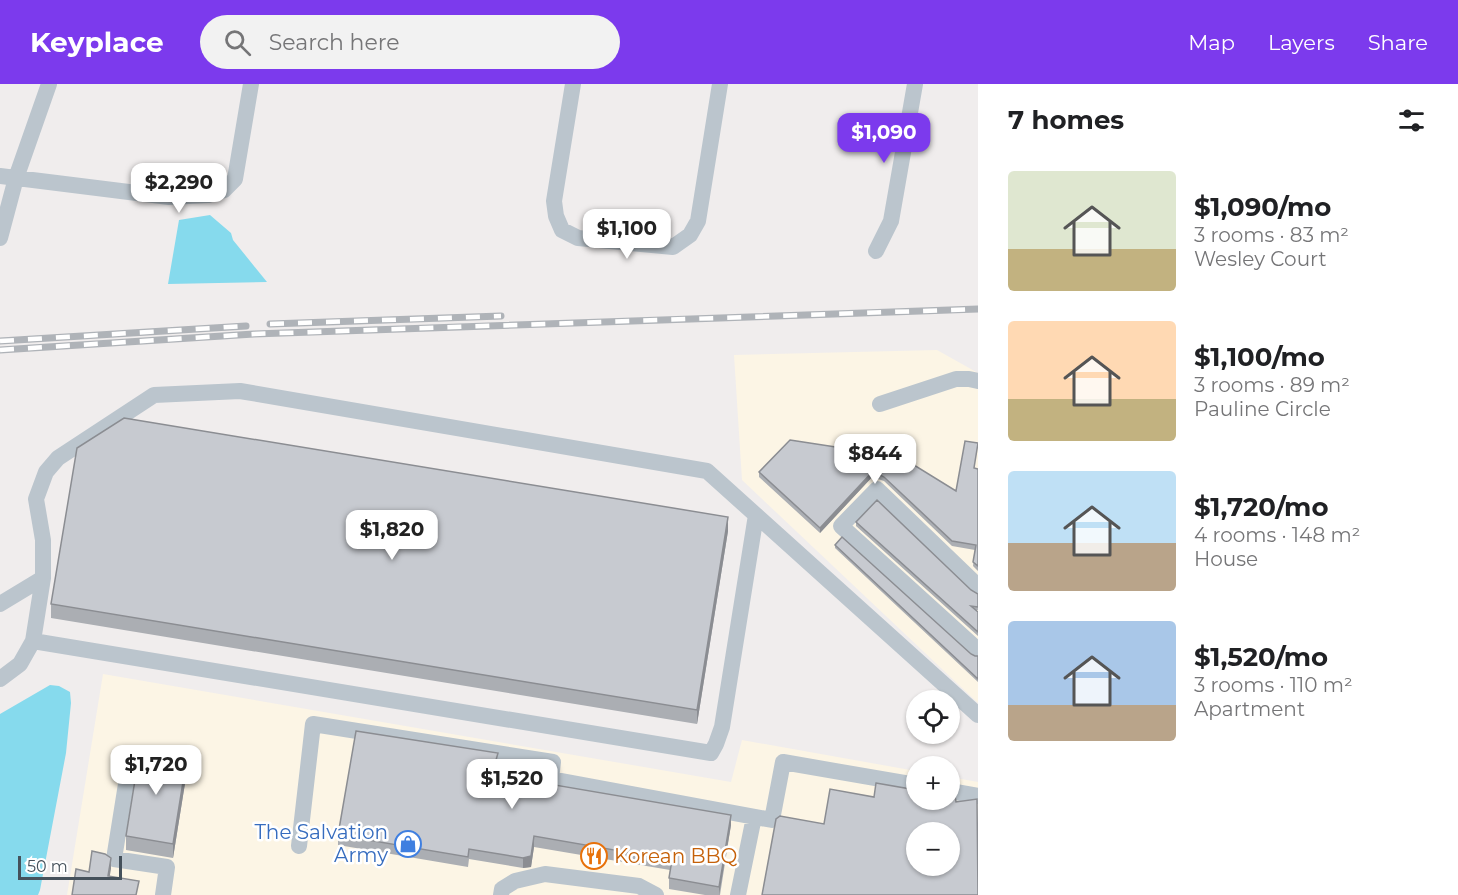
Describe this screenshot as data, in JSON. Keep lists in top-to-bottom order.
{
  "places": {
    "shop": ["The Salvation Army"],
    "restaurant": ["Korean BBQ"]
  },
  "scale_bar": "50 m",
  "page": {
    "header": "Keyplace",
    "search": "Search here",
    "nav": ["Map", "Layers", "Share"],
    "heading": "7 homes",
    "price": [
      "$1,090",
      "$2,290",
      "$1,100",
      "$844",
      "$1,820",
      "$1,720",
      "$1,520"
    ],
    "list": [
      {
        "name": "$1,090/mo",
        "note": "3 rooms · 83 m² · Wesley Court"
      },
      {
        "name": "$1,100/mo",
        "note": "3 rooms · 89 m² · Pauline Circle"
      },
      {
        "name": "$1,720/mo",
        "note": "4 rooms · 148 m² · House"
      },
      {
        "name": "$1,520/mo",
        "note": "3 rooms · 110 m² · Apartment"
      }
    ],
    "map_buttons": ["+", "−"],
    "scale": "50 m"
  }
}
